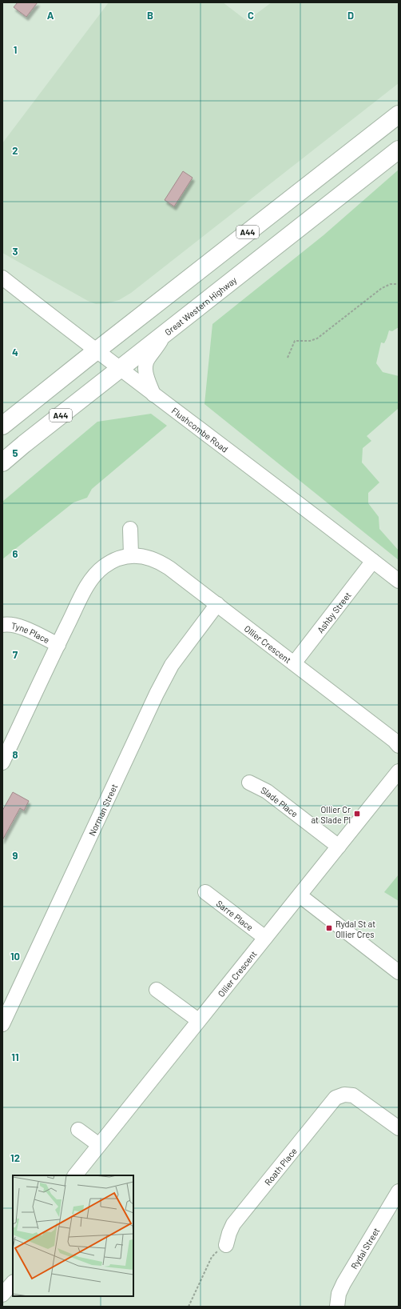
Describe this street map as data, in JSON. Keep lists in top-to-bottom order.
{
  "streets": {
    "highway": ["A44", "Great Western Highway"],
    "street": [
      "Flushcombe Road",
      "Ashby Street",
      "Tyne Place",
      "Ollier Crescent",
      "Slade Place",
      "Norman Street",
      "Sarre Place",
      "Roath Place",
      "Rydal Street"
    ]
  },
  "crossings": [
    ["A44", "Flushcombe Road"],
    ["Great Western Highway", "Flushcombe Road"],
    ["Flushcombe Road", "Ashby Street"],
    ["Ashby Street", "Ollier Crescent"],
    ["Tyne Place", "Ollier Crescent"],
    ["Ollier Crescent", "Slade Place"],
    ["Ollier Crescent", "Norman Street"],
    ["Ollier Crescent", "Sarre Place"]
  ],
  "places": {
    "transit": ["Ollier Cr at Slade Pl", "Rydal St at Ollier Cres"]
  },
  "grid": {
    "columns": [
      "A",
      "B",
      "C",
      "D"
    ],
    "rows": [
      "1",
      "2",
      "3",
      "4",
      "5",
      "6",
      "7",
      "8",
      "9",
      "10",
      "11",
      "12"
    ]
  }
}
